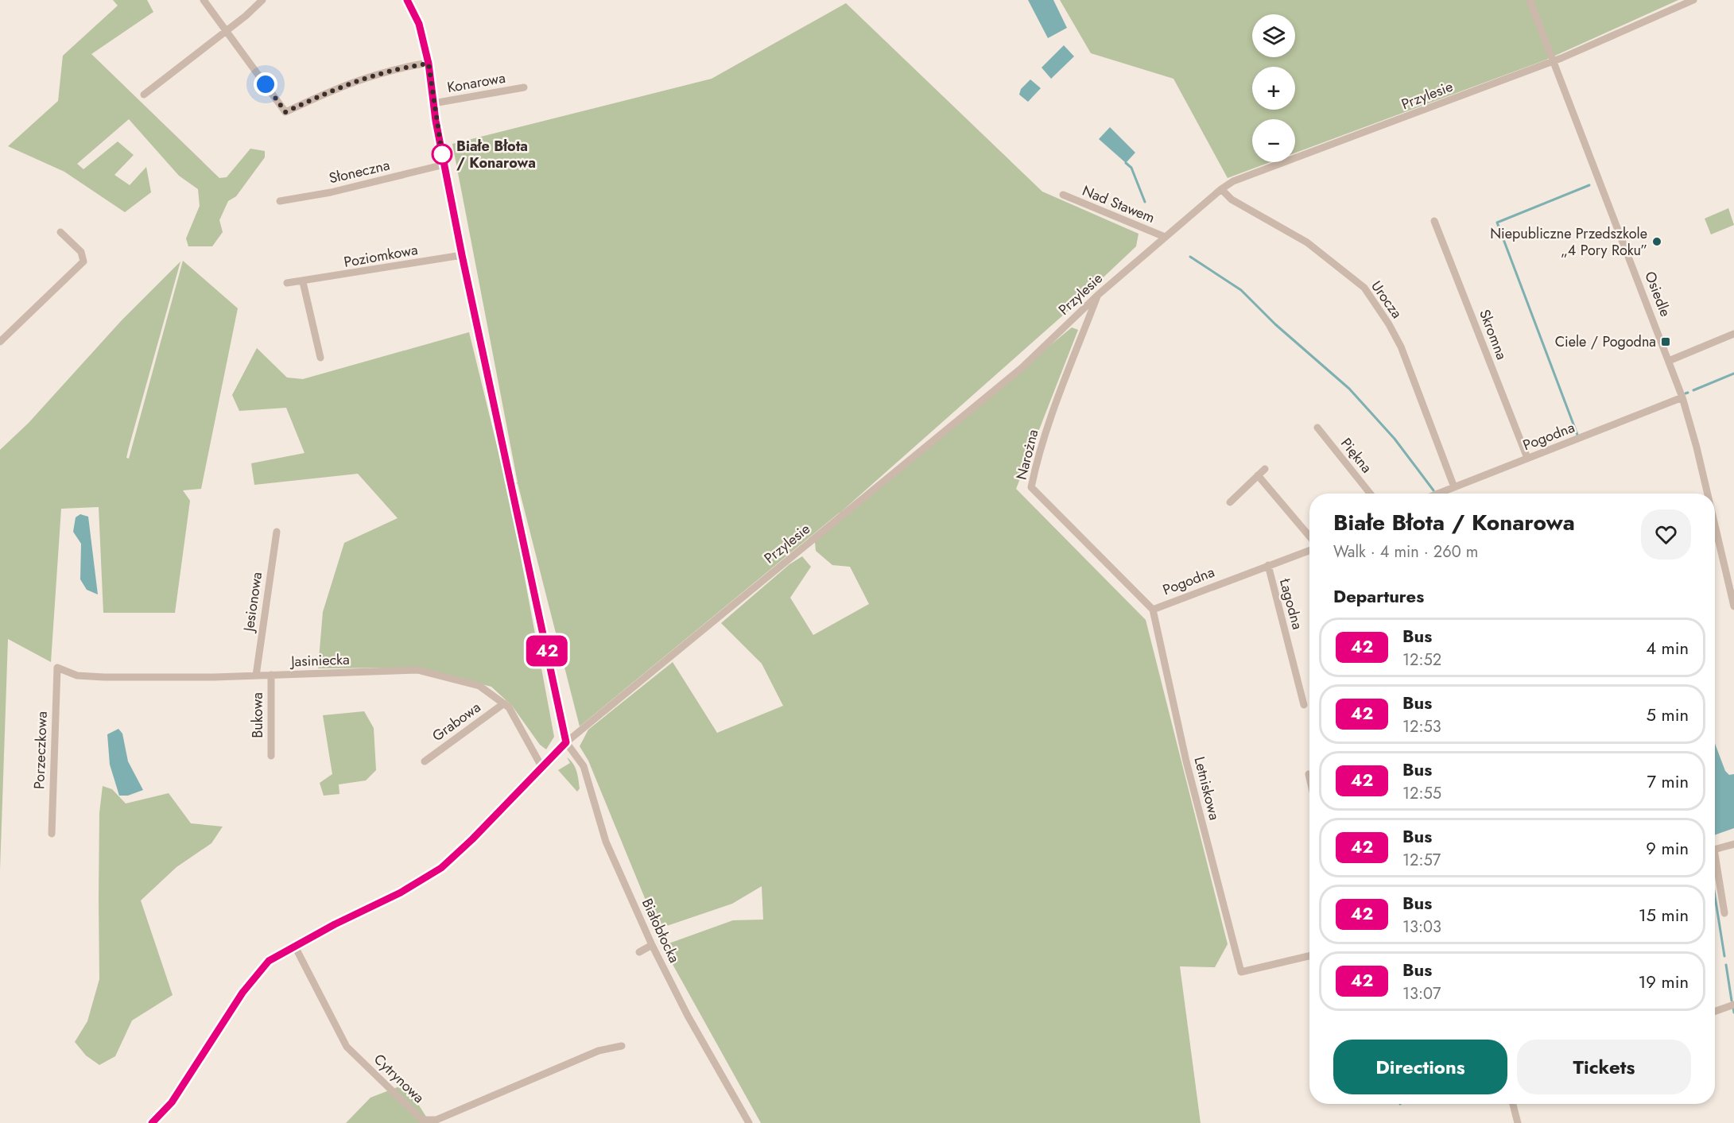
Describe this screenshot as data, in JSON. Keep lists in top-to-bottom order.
{
  "streets": {
    "street": [
      "Konarowa",
      "Przylesie",
      "Słoneczna",
      "Nad Stawem",
      "Poziomkowa",
      "Osiedle",
      "Urocza",
      "Skromna",
      "Pogodna",
      "Narożna",
      "Piękna",
      "Jesionowa",
      "Łagodna",
      "Jasiniecka",
      "Bukowa",
      "Grabowa",
      "Porzeczkowa",
      "Letniskowa",
      "Białobłocka",
      "Cytrynowa"
    ]
  },
  "crossings": [
    ["Przylesie", "Nad Stawem"],
    ["Przylesie", "Osiedle"],
    ["Przylesie", "Urocza"],
    ["Przylesie", "Narożna"],
    ["Przylesie", "Białobłocka"],
    ["Osiedle", "Pogodna"],
    ["Urocza", "Pogodna"],
    ["Skromna", "Pogodna"],
    ["Pogodna", "Narożna"],
    ["Pogodna", "Łagodna"],
    ["Pogodna", "Letniskowa"],
    ["Narożna", "Letniskowa"],
    ["Jesionowa", "Jasiniecka"],
    ["Jasiniecka", "Bukowa"],
    ["Jasiniecka", "Grabowa"],
    ["Jasiniecka", "Porzeczkowa"]
  ],
  "places": {
    "other": ["Białe Błota / Konarowa", "Niepubliczne Przedszkole „4 Pory Roku”"],
    "transit": ["Ciele / Pogodna"]
  },
  "lines": ["bus line 42"],
  "page": {
    "on_map": "42",
    "map_buttons": ["+", "−"],
    "heading": [
      ["Białe Błota / Konarowa", "Walk · 4 min · 260 m"],
      "Departures"
    ],
    "list": [
      {
        "mark": "42",
        "name": "Bus",
        "note": "12:52",
        "value": "4 min"
      },
      {
        "mark": "42",
        "name": "Bus",
        "note": "12:53",
        "value": "5 min"
      },
      {
        "mark": "42",
        "name": "Bus",
        "note": "12:55",
        "value": "7 min"
      },
      {
        "mark": "42",
        "name": "Bus",
        "note": "12:57",
        "value": "9 min"
      },
      {
        "mark": "42",
        "name": "Bus",
        "note": "13:03",
        "value": "15 min"
      },
      {
        "mark": "42",
        "name": "Bus",
        "note": "13:07",
        "value": "19 min"
      }
    ],
    "buttons": ["Directions", "Tickets"]
  }
}
